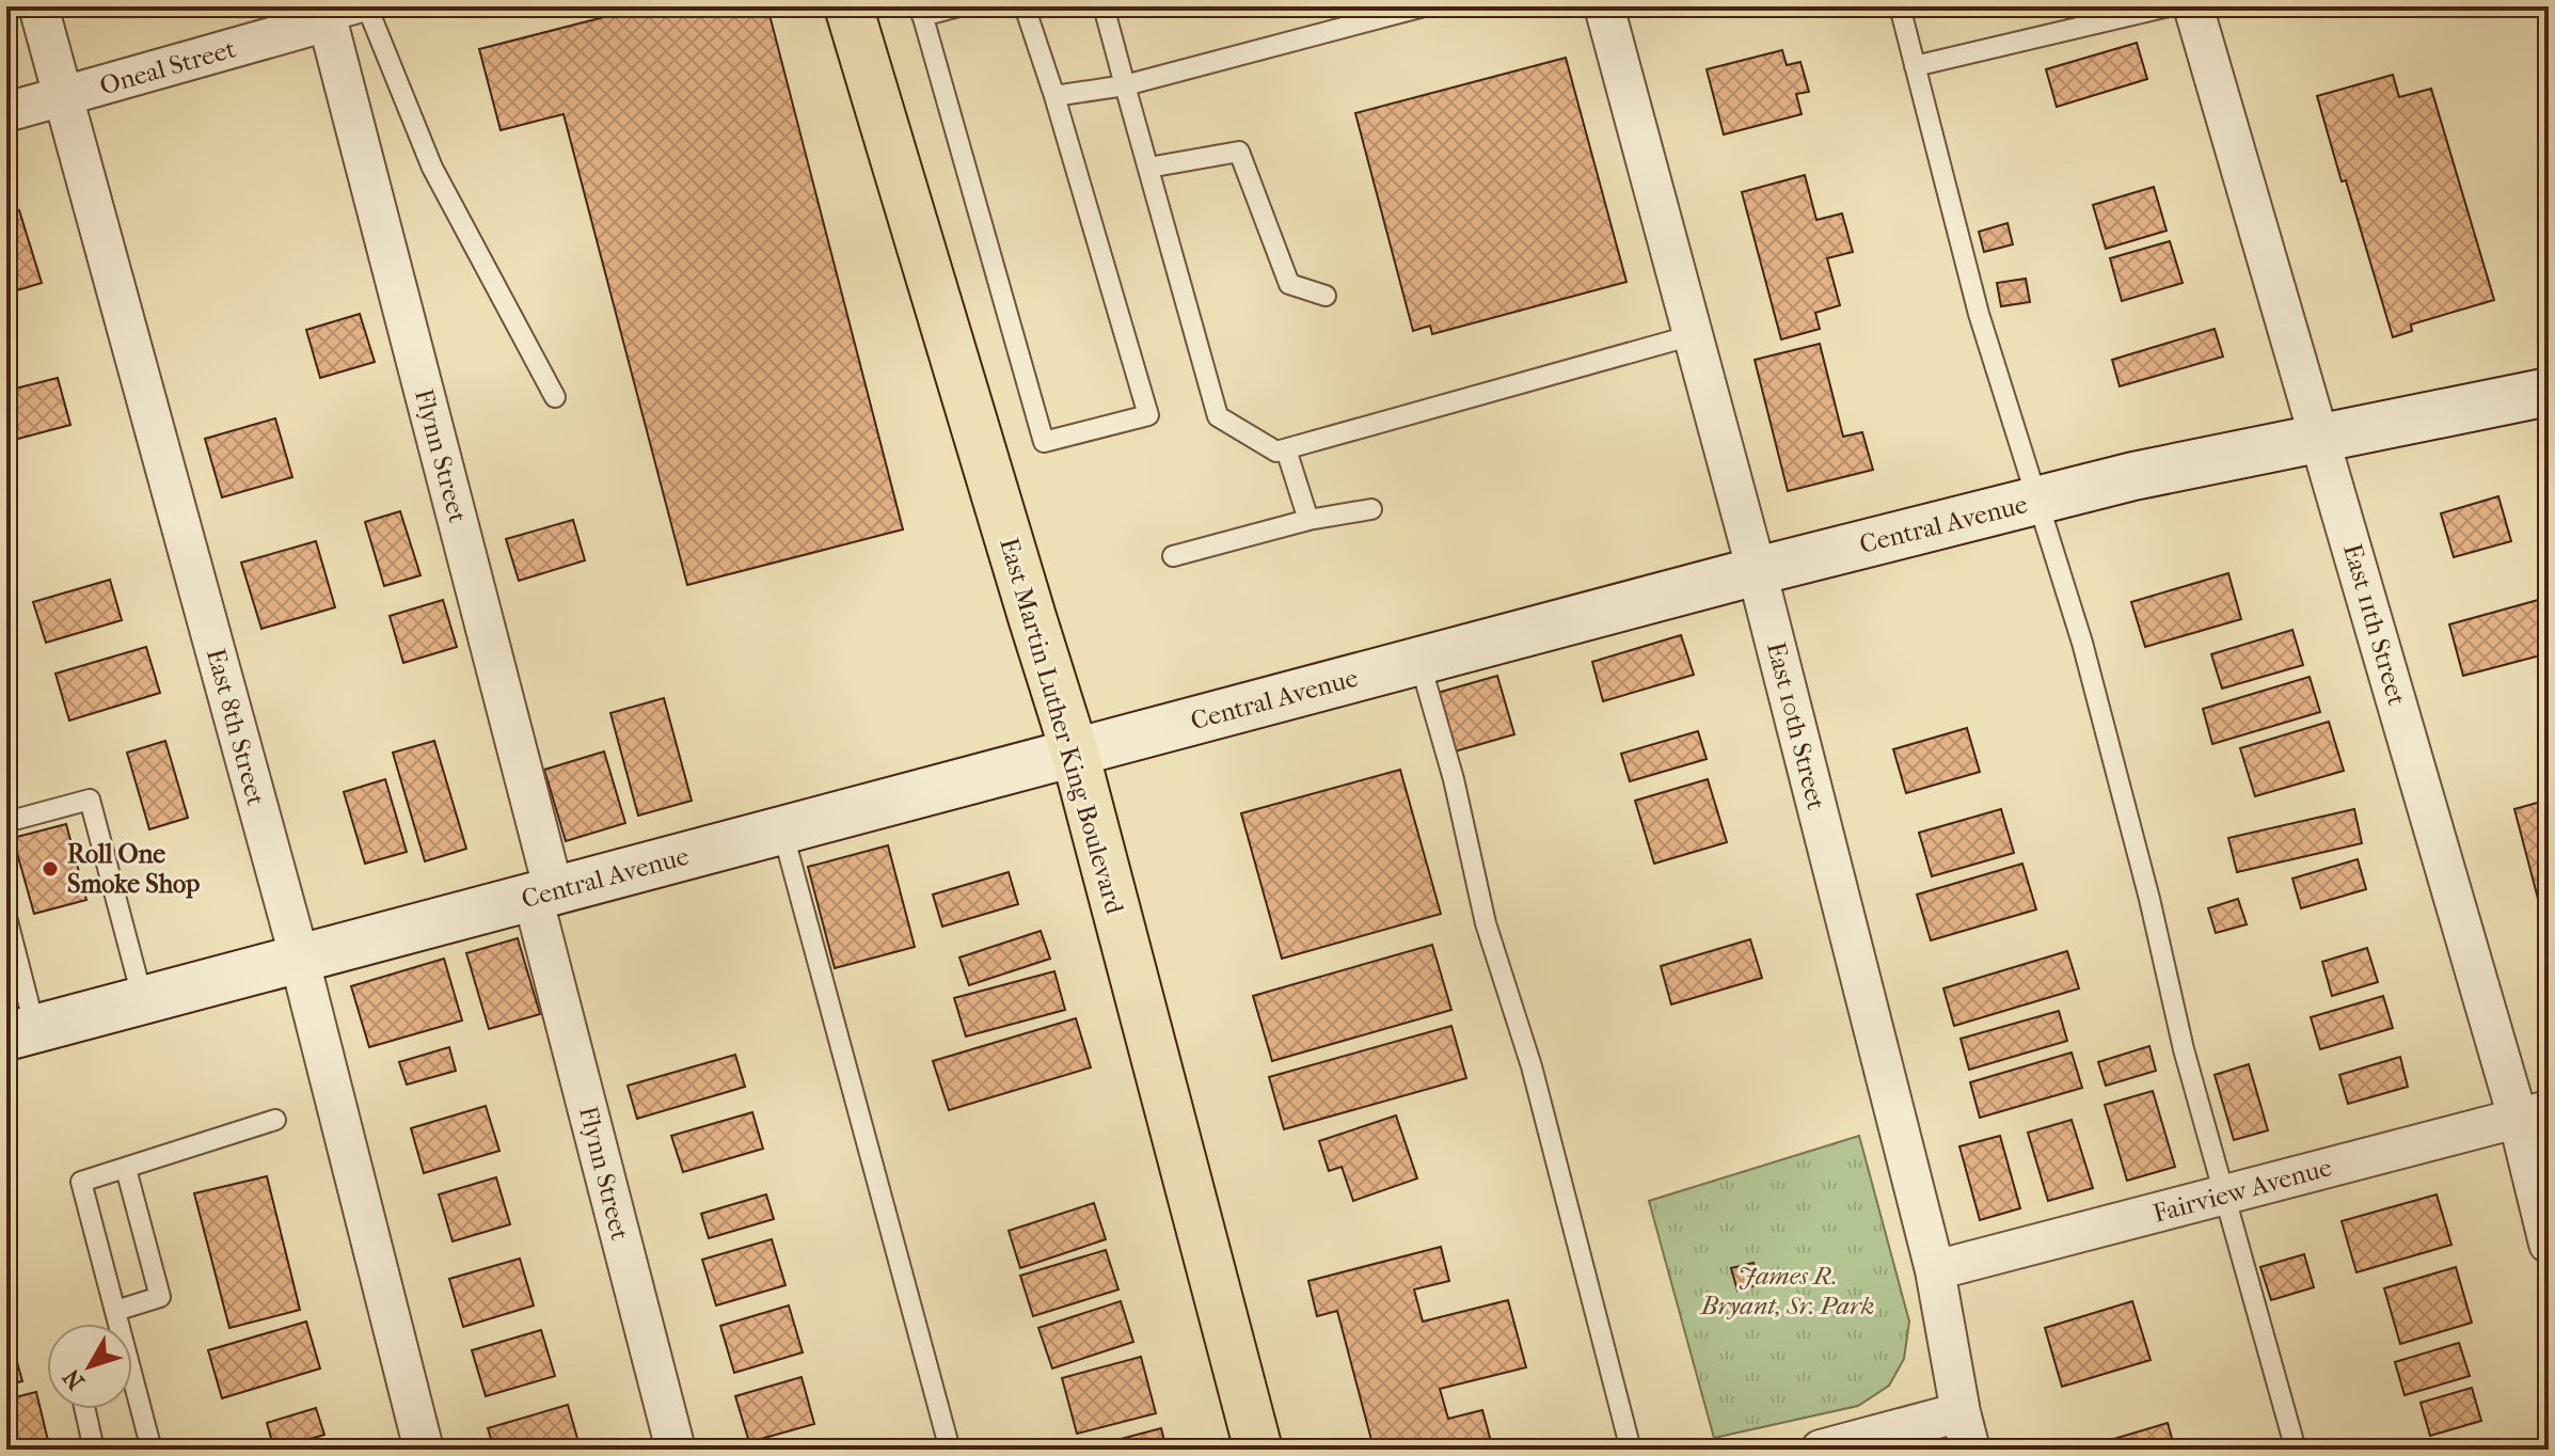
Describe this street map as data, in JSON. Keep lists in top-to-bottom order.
{
  "streets": {
    "main road": ["Central Avenue", "East Martin Luther King Boulevard"],
    "street": [
      "Oneal Street",
      "Flynn Street",
      "East 11th Street",
      "East 10th Street",
      "East 8th Street",
      "Fairview Avenue"
    ]
  },
  "crossings": [
    ["Oneal Street", "Flynn Street"],
    ["Oneal Street", "East 8th Street"],
    ["Flynn Street", "Central Avenue"],
    ["Central Avenue", "East 11th Street"],
    ["Central Avenue", "East Martin Luther King Boulevard"],
    ["Central Avenue", "East 10th Street"],
    ["Central Avenue", "East 8th Street"],
    ["East 11th Street", "Fairview Avenue"],
    ["East 10th Street", "Fairview Avenue"]
  ],
  "parks": ["James R. Bryant, Sr. Park"],
  "places": ["Roll One Smoke Shop"],
  "north": "bottom left"
}
